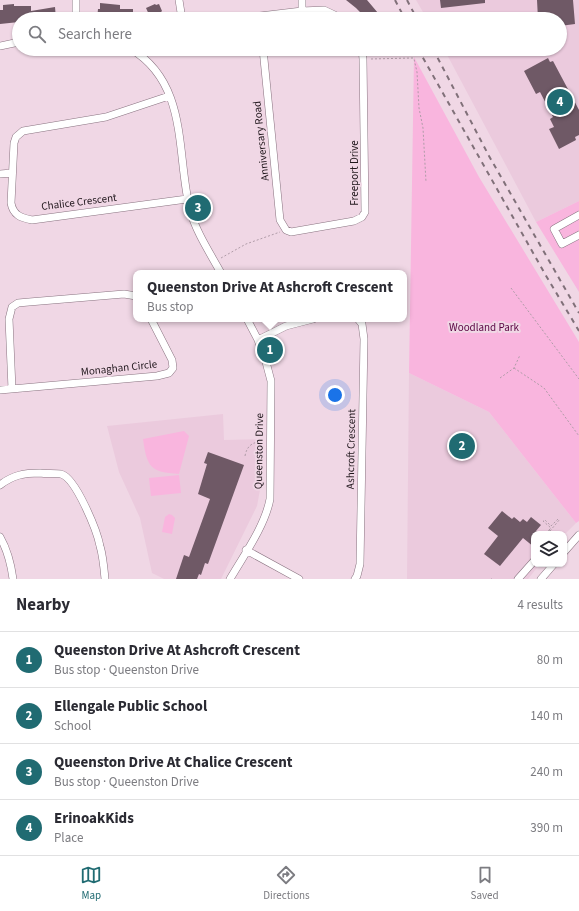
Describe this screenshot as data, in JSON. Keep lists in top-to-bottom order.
{
  "streets": {
    "street": [
      "Anniversary Road",
      "Freeport Drive",
      "Chalice Crescent",
      "Monaghan Circle",
      "Ashcroft Crescent",
      "Queenston Drive"
    ]
  },
  "crossings": [
    ["Anniversary Road", "Freeport Drive"]
  ],
  "parks": ["Woodland Park"],
  "page": {
    "search": "Search here",
    "pins": [
      "4",
      "3",
      "1",
      "2"
    ],
    "popup": ["Queenston Drive At Ashcroft Crescent", "Bus stop"],
    "heading": ["Nearby", "4 results"],
    "list": [
      {
        "mark": "1",
        "name": "Queenston Drive At Ashcroft Crescent",
        "note": "Bus stop · Queenston Drive",
        "value": "80 m"
      },
      {
        "mark": "2",
        "name": "Ellengale Public School",
        "note": "School",
        "value": "140 m"
      },
      {
        "mark": "3",
        "name": "Queenston Drive At Chalice Crescent",
        "note": "Bus stop · Queenston Drive",
        "value": "240 m"
      },
      {
        "mark": "4",
        "name": "ErinoakKids",
        "note": "Place",
        "value": "390 m"
      }
    ],
    "nav": ["Map", "Directions", "Saved"]
  }
}
